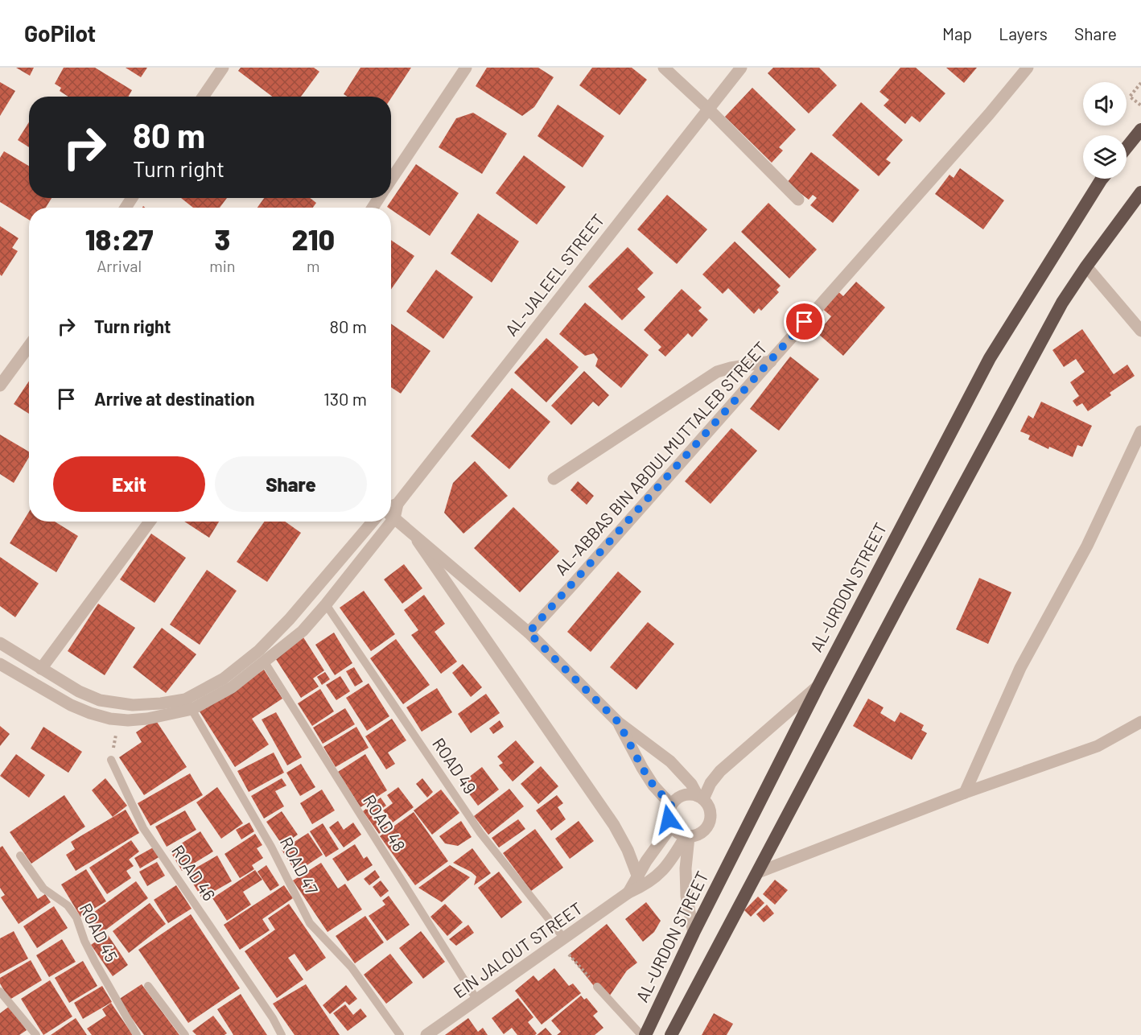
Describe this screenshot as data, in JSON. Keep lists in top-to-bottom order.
{
  "streets": {
    "highway": ["AL-URDON STREET"],
    "street": ["AL-JALEEL STREET", "AL-ABBAS BIN ABDULMUTTALEB STREET", "EIN JALOUT STREET"],
    "lane": [
      "ROAD 49",
      "ROAD 48",
      "ROAD 47",
      "ROAD 46",
      "ROAD 45"
    ]
  },
  "crossings": [
    ["AL-JALEEL STREET", "ROAD 49"],
    ["AL-JALEEL STREET", "ROAD 48"],
    ["AL-JALEEL STREET", "ROAD 47"],
    ["ROAD 49", "EIN JALOUT STREET"],
    ["ROAD 48", "EIN JALOUT STREET"]
  ],
  "page": {
    "header": "GoPilot",
    "nav": ["Map", "Layers", "Share"],
    "turn": ["80 m", "Turn right"],
    "eta": [
      "18:27",
      "Arrival",
      "3",
      "min",
      "210",
      "m"
    ],
    "list": [
      {
        "name": "Turn right",
        "value": "80 m"
      },
      {
        "name": "Arrive at destination",
        "value": "130 m"
      }
    ],
    "buttons": ["Exit", "Share"]
  }
}
